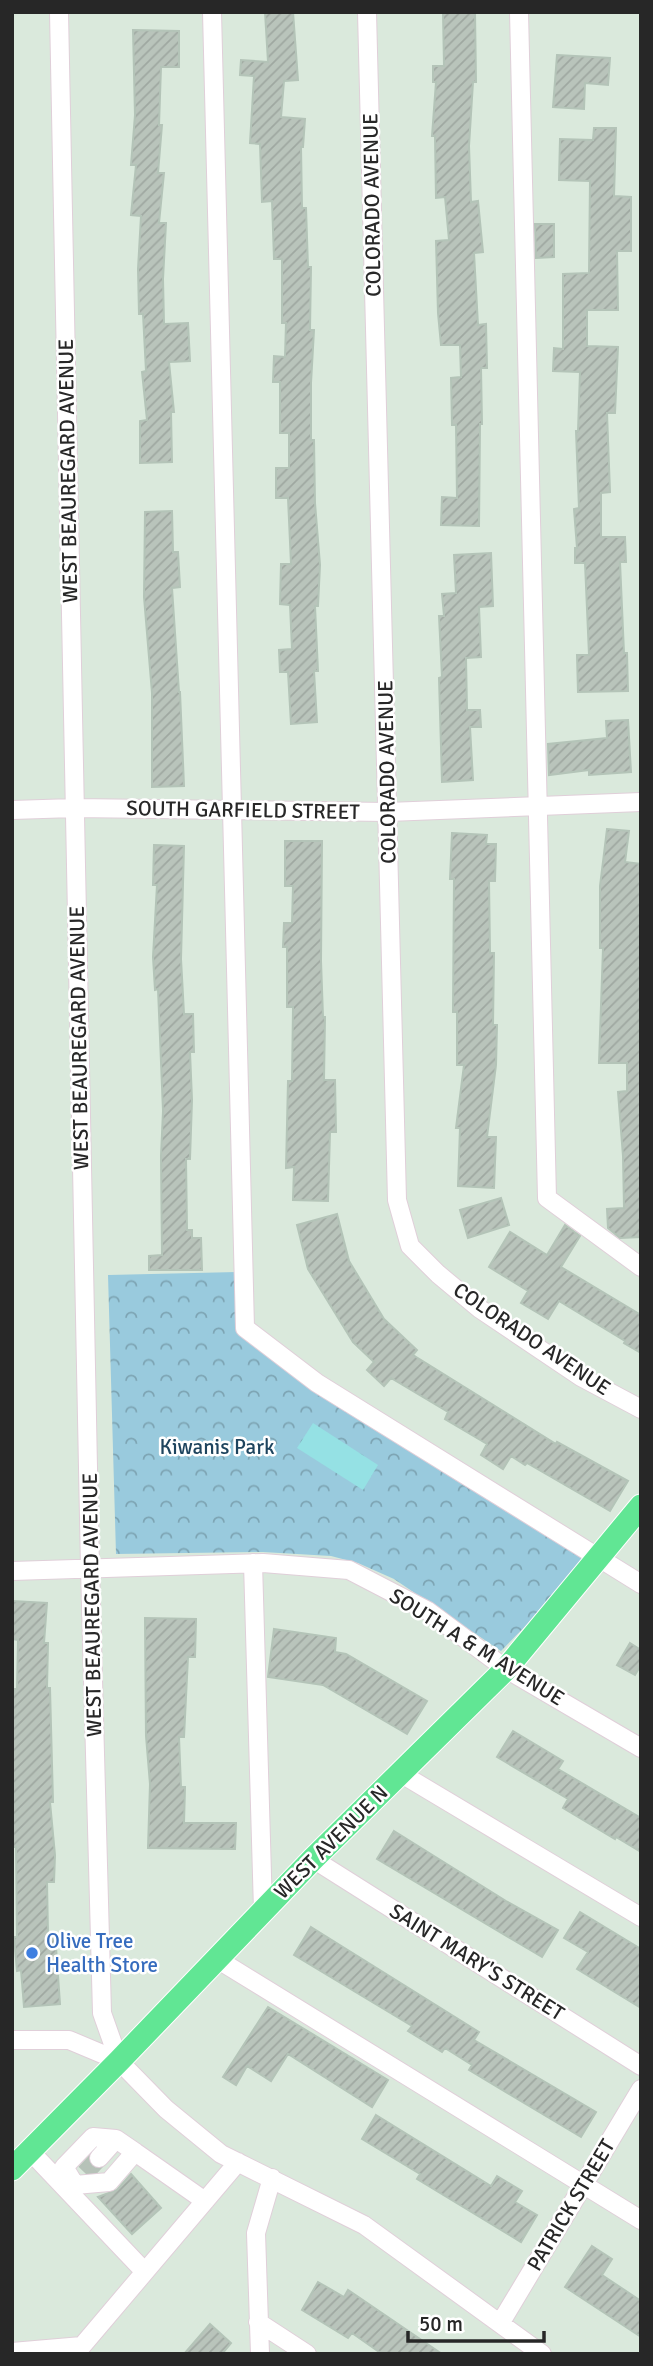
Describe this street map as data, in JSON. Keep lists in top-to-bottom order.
{
  "streets": {
    "main road": ["WEST AVENUE N"],
    "street": [
      "COLORADO AVENUE",
      "WEST BEAUREGARD AVENUE",
      "SOUTH GARFIELD STREET",
      "SOUTH A & M AVENUE",
      "SAINT MARY'S STREET",
      "PATRICK STREET"
    ]
  },
  "crossings": [
    ["COLORADO AVENUE", "SOUTH GARFIELD STREET"],
    ["WEST BEAUREGARD AVENUE", "SOUTH GARFIELD STREET"],
    ["WEST BEAUREGARD AVENUE", "SOUTH A & M AVENUE"],
    ["WEST BEAUREGARD AVENUE", "WEST AVENUE N"],
    ["SOUTH A & M AVENUE", "WEST AVENUE N"],
    ["WEST AVENUE N", "SAINT MARY'S STREET"]
  ],
  "parks": ["Kiwanis Park"],
  "places": ["Olive Tree Health Store"],
  "scale_bar": "50 m"
}
